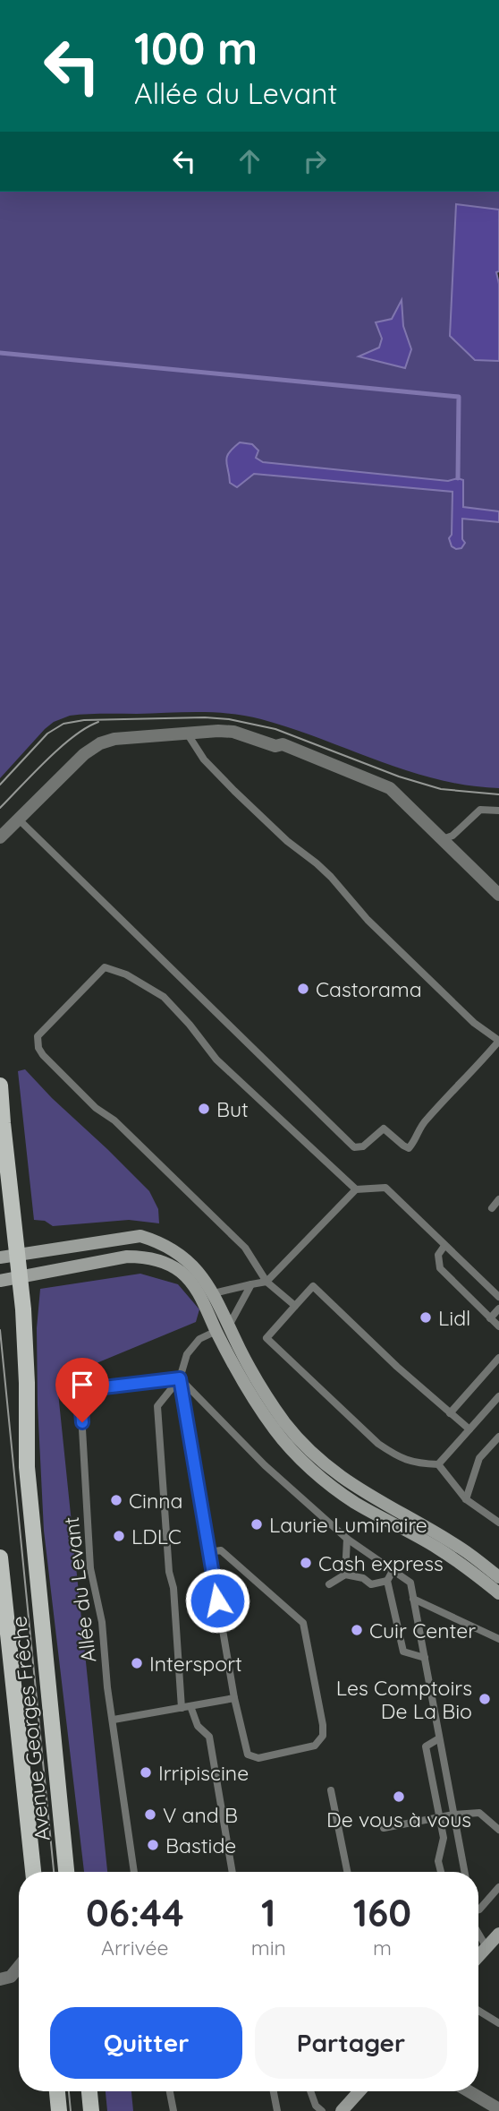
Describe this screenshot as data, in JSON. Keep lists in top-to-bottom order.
{
  "streets": {
    "main road": ["Avenue Georges Frêche"],
    "lane": ["Allée du Levant"]
  },
  "places": [
    "Castorama",
    "But",
    "Lidl",
    "Cinna",
    "Laurie Luminaire",
    "LDLC",
    "Cash express",
    "Cuir Center",
    "Intersport",
    "Les Comptoirs De La Bio",
    "Irripiscine",
    "De vous à vous",
    "V and B",
    "Bastide"
  ],
  "page": {
    "turn": ["100 m", "Allée du Levant"],
    "eta": [
      "06:44",
      "Arrivée",
      "1",
      "min",
      "160",
      "m"
    ],
    "buttons": ["Quitter", "Partager"]
  }
}
